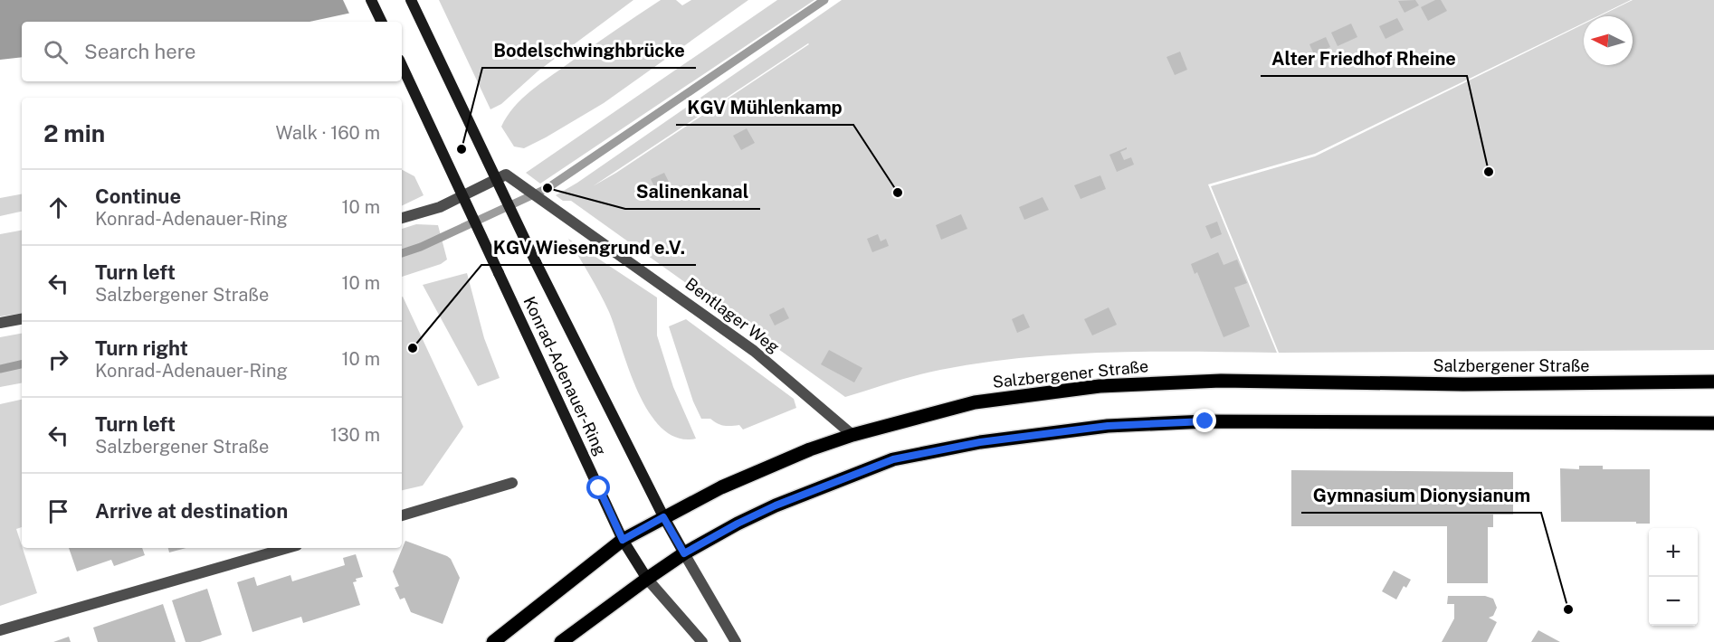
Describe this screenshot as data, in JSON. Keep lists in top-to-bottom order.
{
  "streets": {
    "main road": ["Salzbergener Straße", "Konrad-Adenauer-Ring"],
    "street": ["Bentlager Weg"]
  },
  "crossings": [
    ["Bentlager Weg", "Salzbergener Straße"],
    ["Salzbergener Straße", "Konrad-Adenauer-Ring"]
  ],
  "places": [
    "Bodelschwinghbrücke",
    "Alter Friedhof Rheine",
    "Salinenkanal",
    "KGV Mühlenkamp",
    "KGV Wiesengrund e.V.",
    "Gymnasium Dionysianum"
  ],
  "north": "left",
  "page": {
    "search": "Search here",
    "heading": ["2 min", "Walk · 160 m"],
    "list": [
      ["Continue", "Konrad-Adenauer-Ring", "10 m"],
      ["Turn left", "Salzbergener Straße", "10 m"],
      ["Turn right", "Konrad-Adenauer-Ring", "10 m"],
      ["Turn left", "Salzbergener Straße", "130 m"],
      "Arrive at destination"
    ],
    "map_buttons": ["+", "−"]
  }
}
